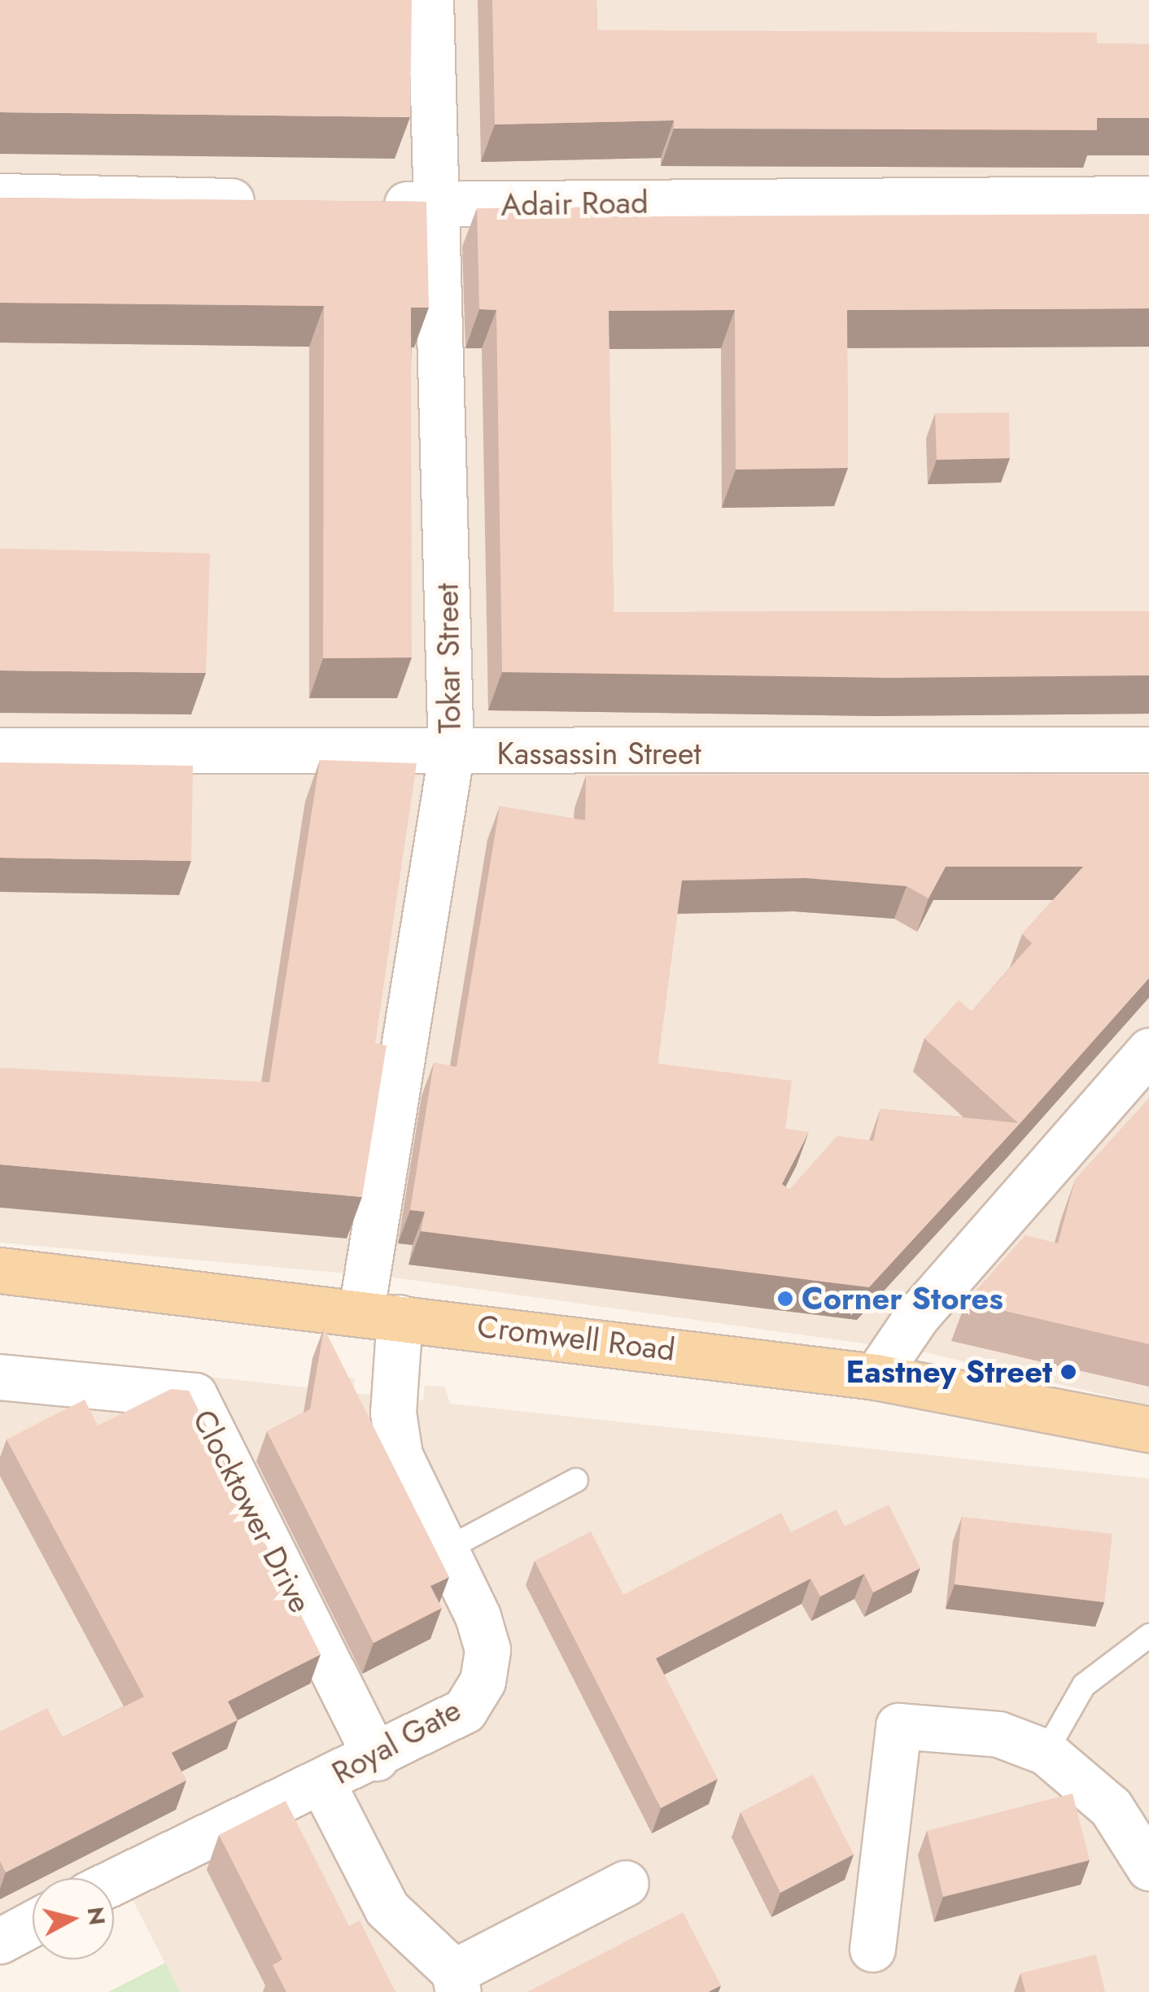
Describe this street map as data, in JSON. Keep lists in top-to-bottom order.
{
  "streets": {
    "main road": ["Cromwell Road"],
    "street": [
      "Adair Road",
      "Tokar Street",
      "Kassassin Street",
      "Clocktower Drive",
      "Royal Gate"
    ]
  },
  "crossings": [
    ["Adair Road", "Tokar Street"],
    ["Tokar Street", "Kassassin Street"],
    ["Tokar Street", "Cromwell Road"],
    ["Tokar Street", "Royal Gate"],
    ["Cromwell Road", "Royal Gate"],
    ["Clocktower Drive", "Royal Gate"]
  ],
  "places": ["Corner Stores", "Eastney Street"],
  "north": "right"
}
